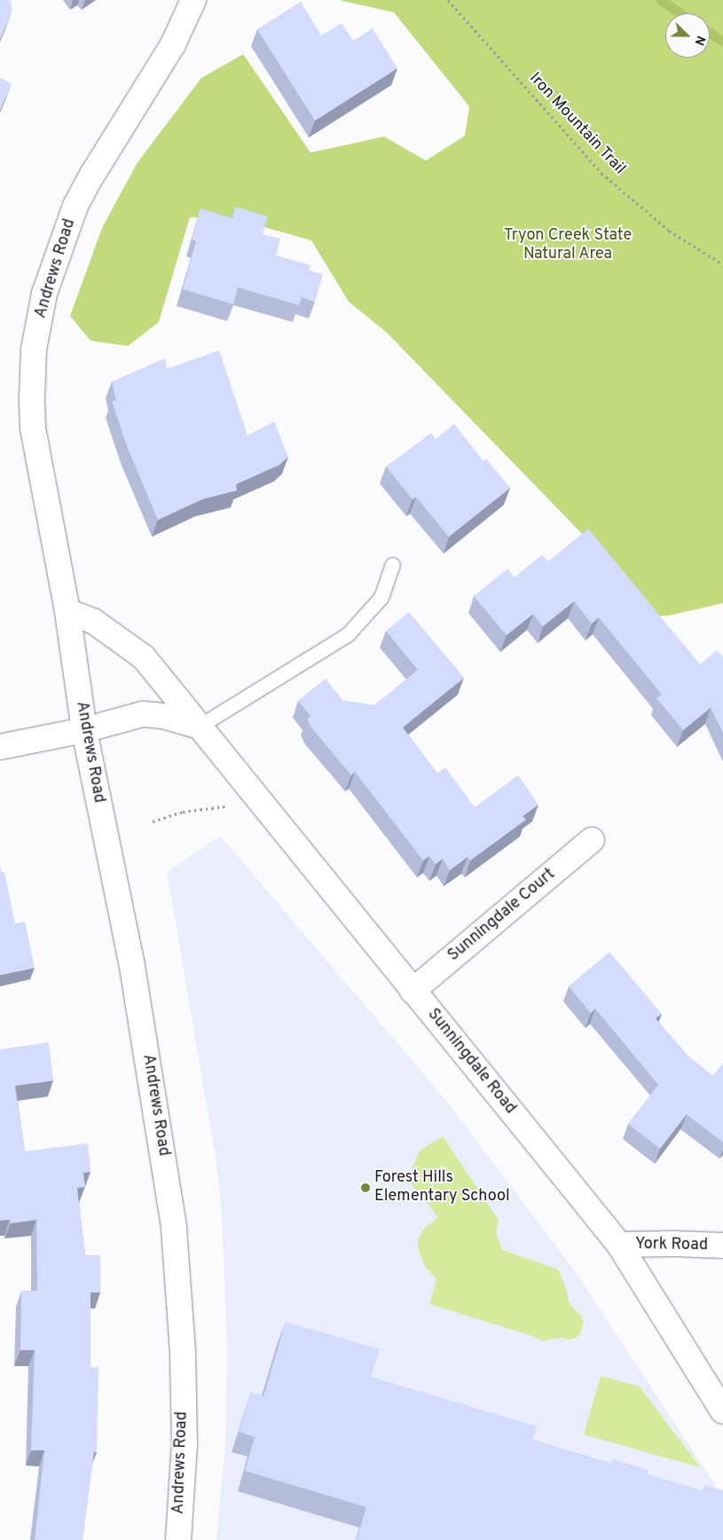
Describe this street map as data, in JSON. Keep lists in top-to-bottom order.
{
  "streets": {
    "street": [
      "Andrews Road",
      "Sunningdale Court",
      "Sunningdale Road",
      "York Road"
    ],
    "path": ["Iron Mountain Trail"]
  },
  "crossings": [
    ["Andrews Road", "Sunningdale Road"],
    ["Sunningdale Court", "Sunningdale Road"],
    ["Sunningdale Road", "York Road"]
  ],
  "parks": ["Tryon Creek State Natural Area"],
  "places": ["Forest Hills Elementary School"],
  "north": "right"
}
